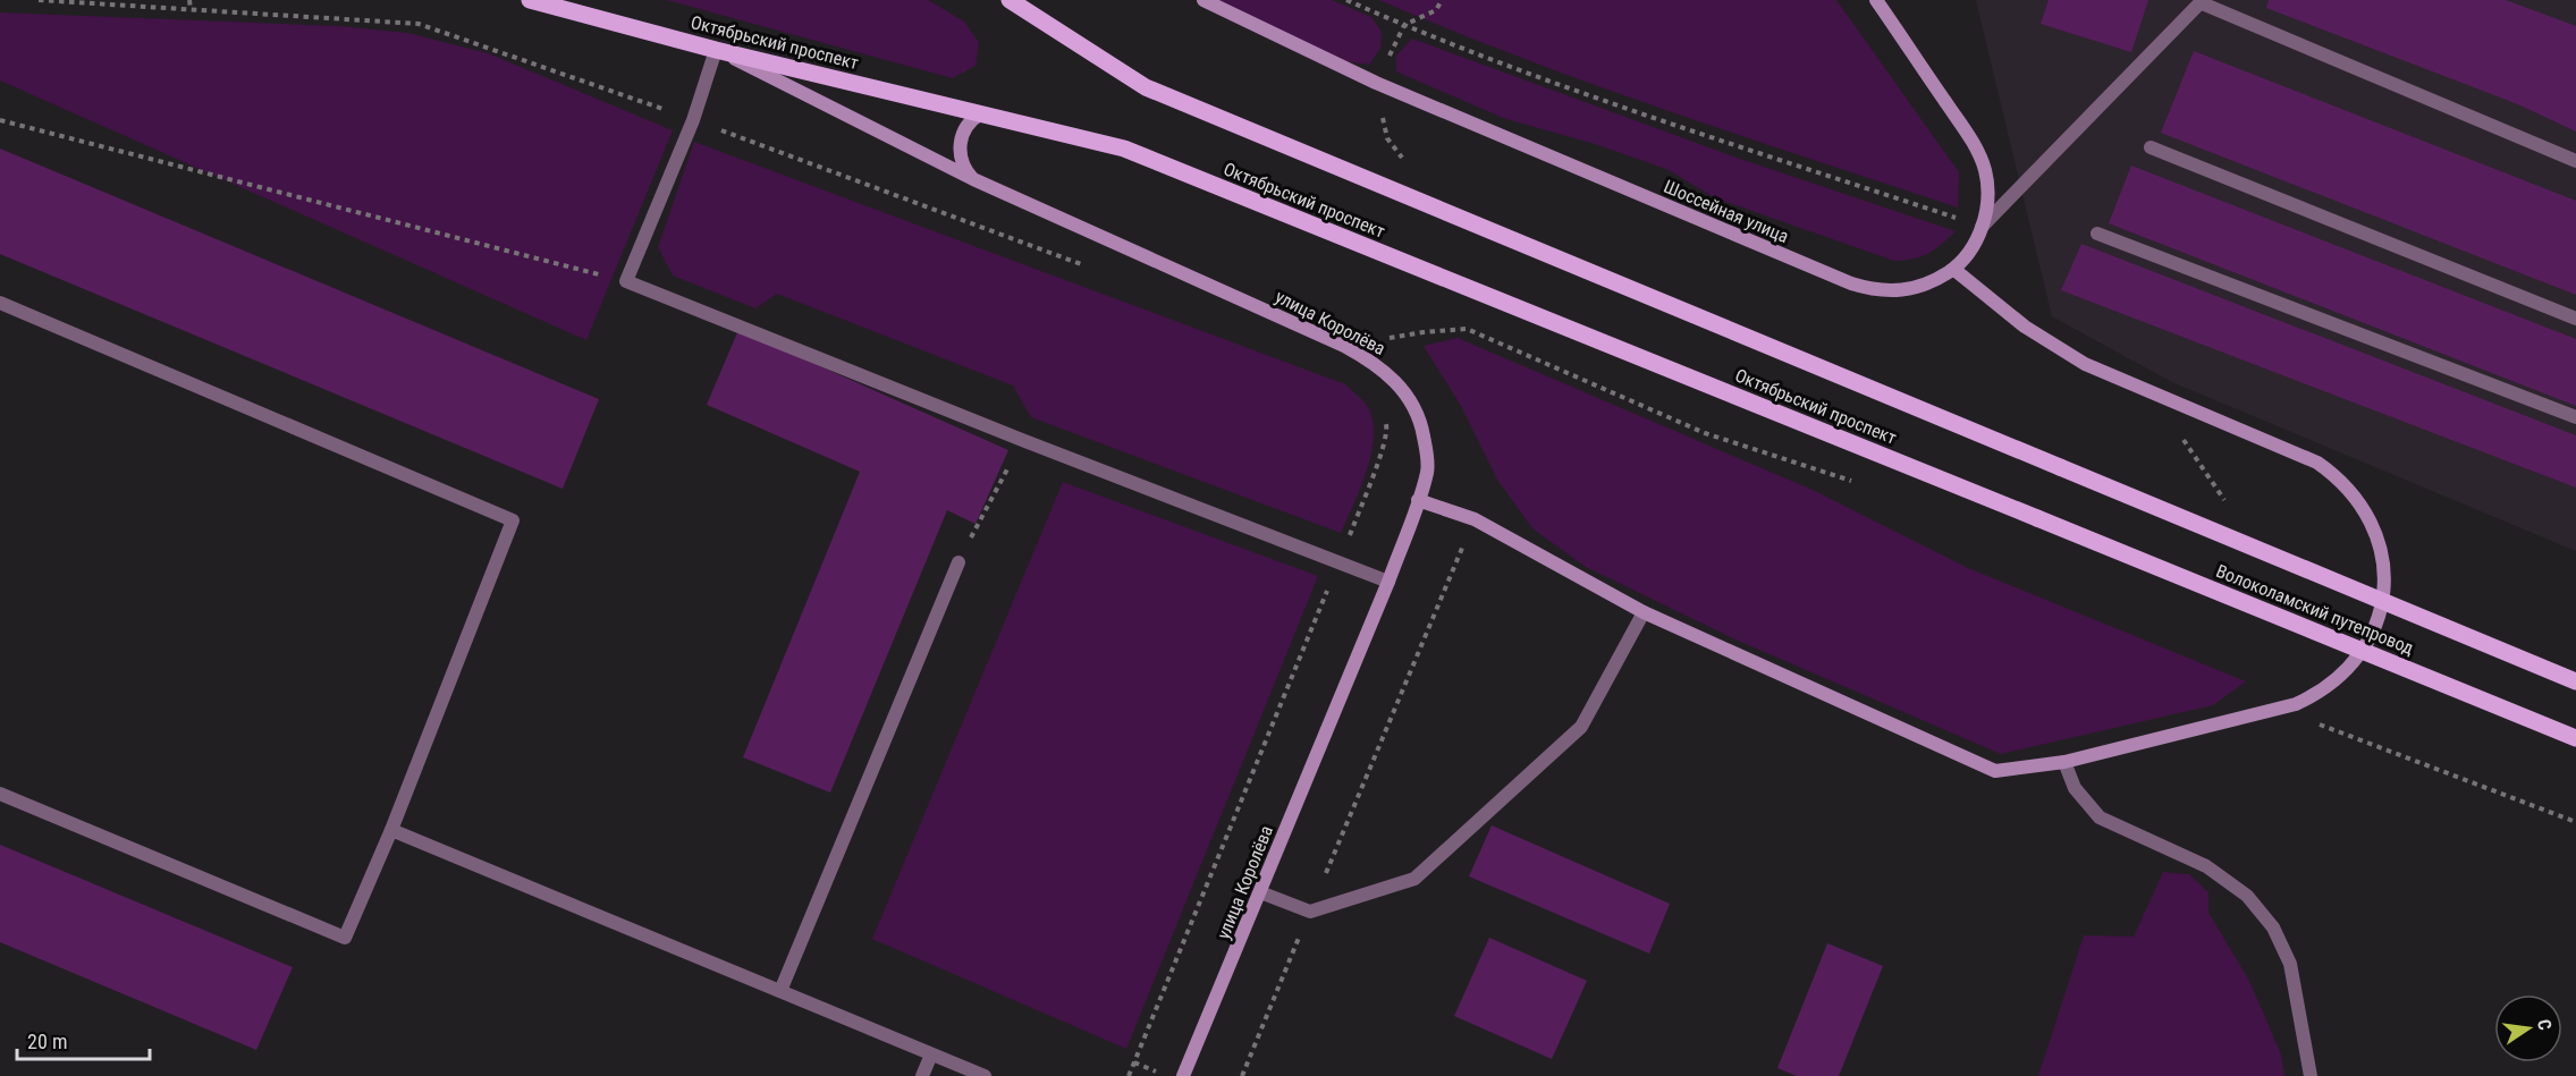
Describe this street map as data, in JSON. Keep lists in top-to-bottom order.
{
  "streets": {
    "main road": [
      "Октябрьский проспект",
      "Шоссейная улица",
      "улица Королёва",
      "Волоколамский путепровод"
    ]
  },
  "crossings": [
    ["Октябрьский проспект", "улица Королёва"],
    ["Октябрьский проспект", "Волоколамский путепровод"]
  ],
  "scale_bar": "20 m",
  "north": "right"
}
